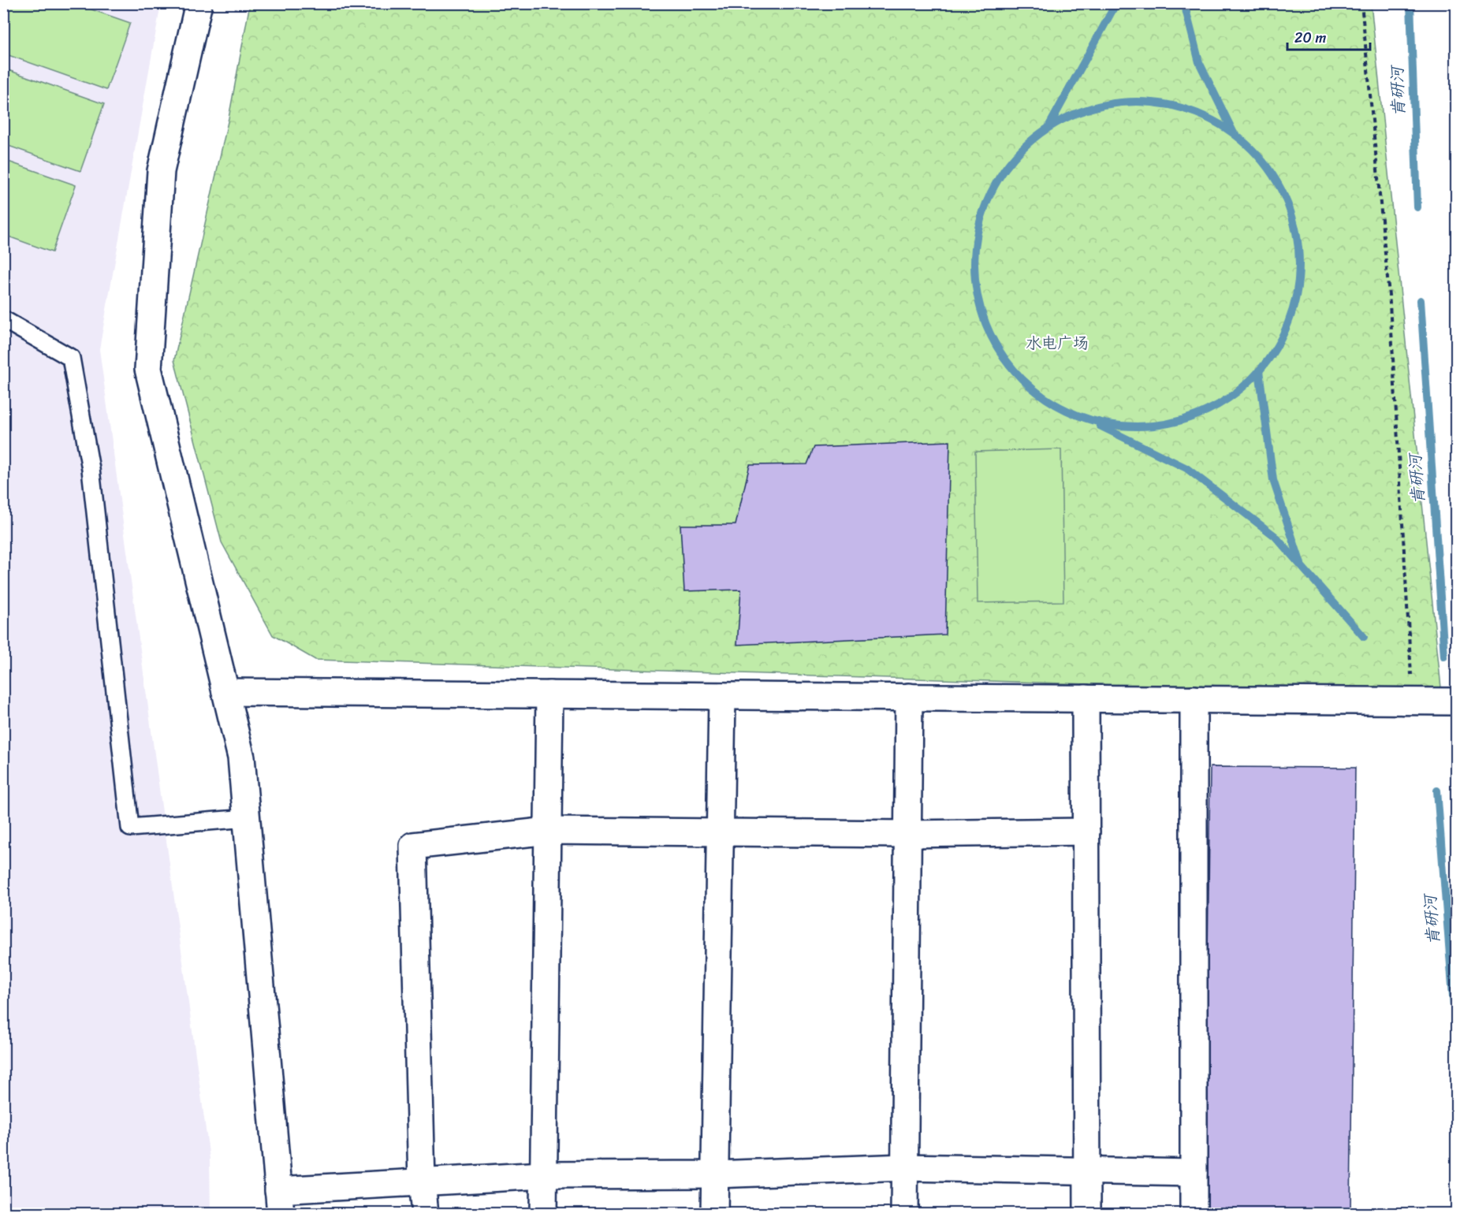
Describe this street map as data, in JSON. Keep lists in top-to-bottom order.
{
  "water": ["肯研河"],
  "parks": ["水电广场"],
  "scale_bar": "20 m"
}
